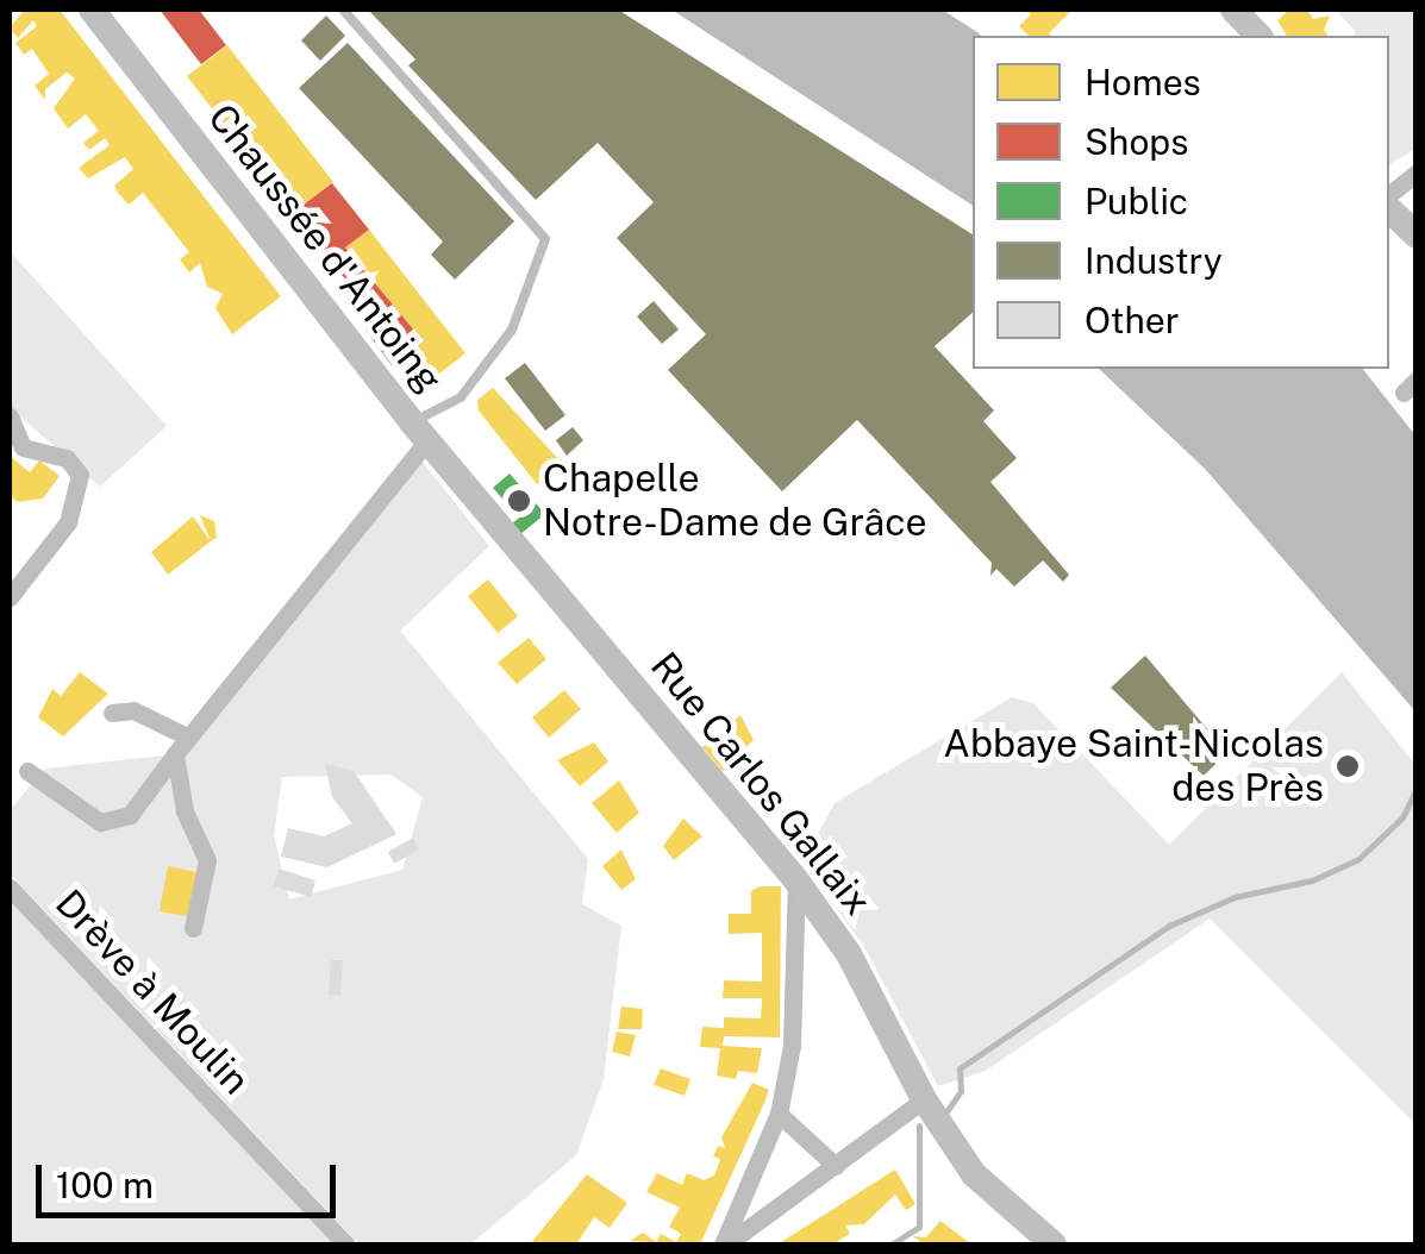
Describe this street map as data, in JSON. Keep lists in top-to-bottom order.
{
  "streets": {
    "main road": ["Chaussée d'Antoing", "Rue Carlos Gallaix"],
    "street": ["Drève à Moulin"]
  },
  "crossings": [
    ["Chaussée d'Antoing", "Rue Carlos Gallaix"]
  ],
  "places": ["Chapelle Notre-Dame de Grâce", "Abbaye Saint-Nicolas des Près"],
  "legend": [
    "Homes",
    "Shops",
    "Public",
    "Industry",
    "Other"
  ],
  "scale_bar": "100 m"
}
